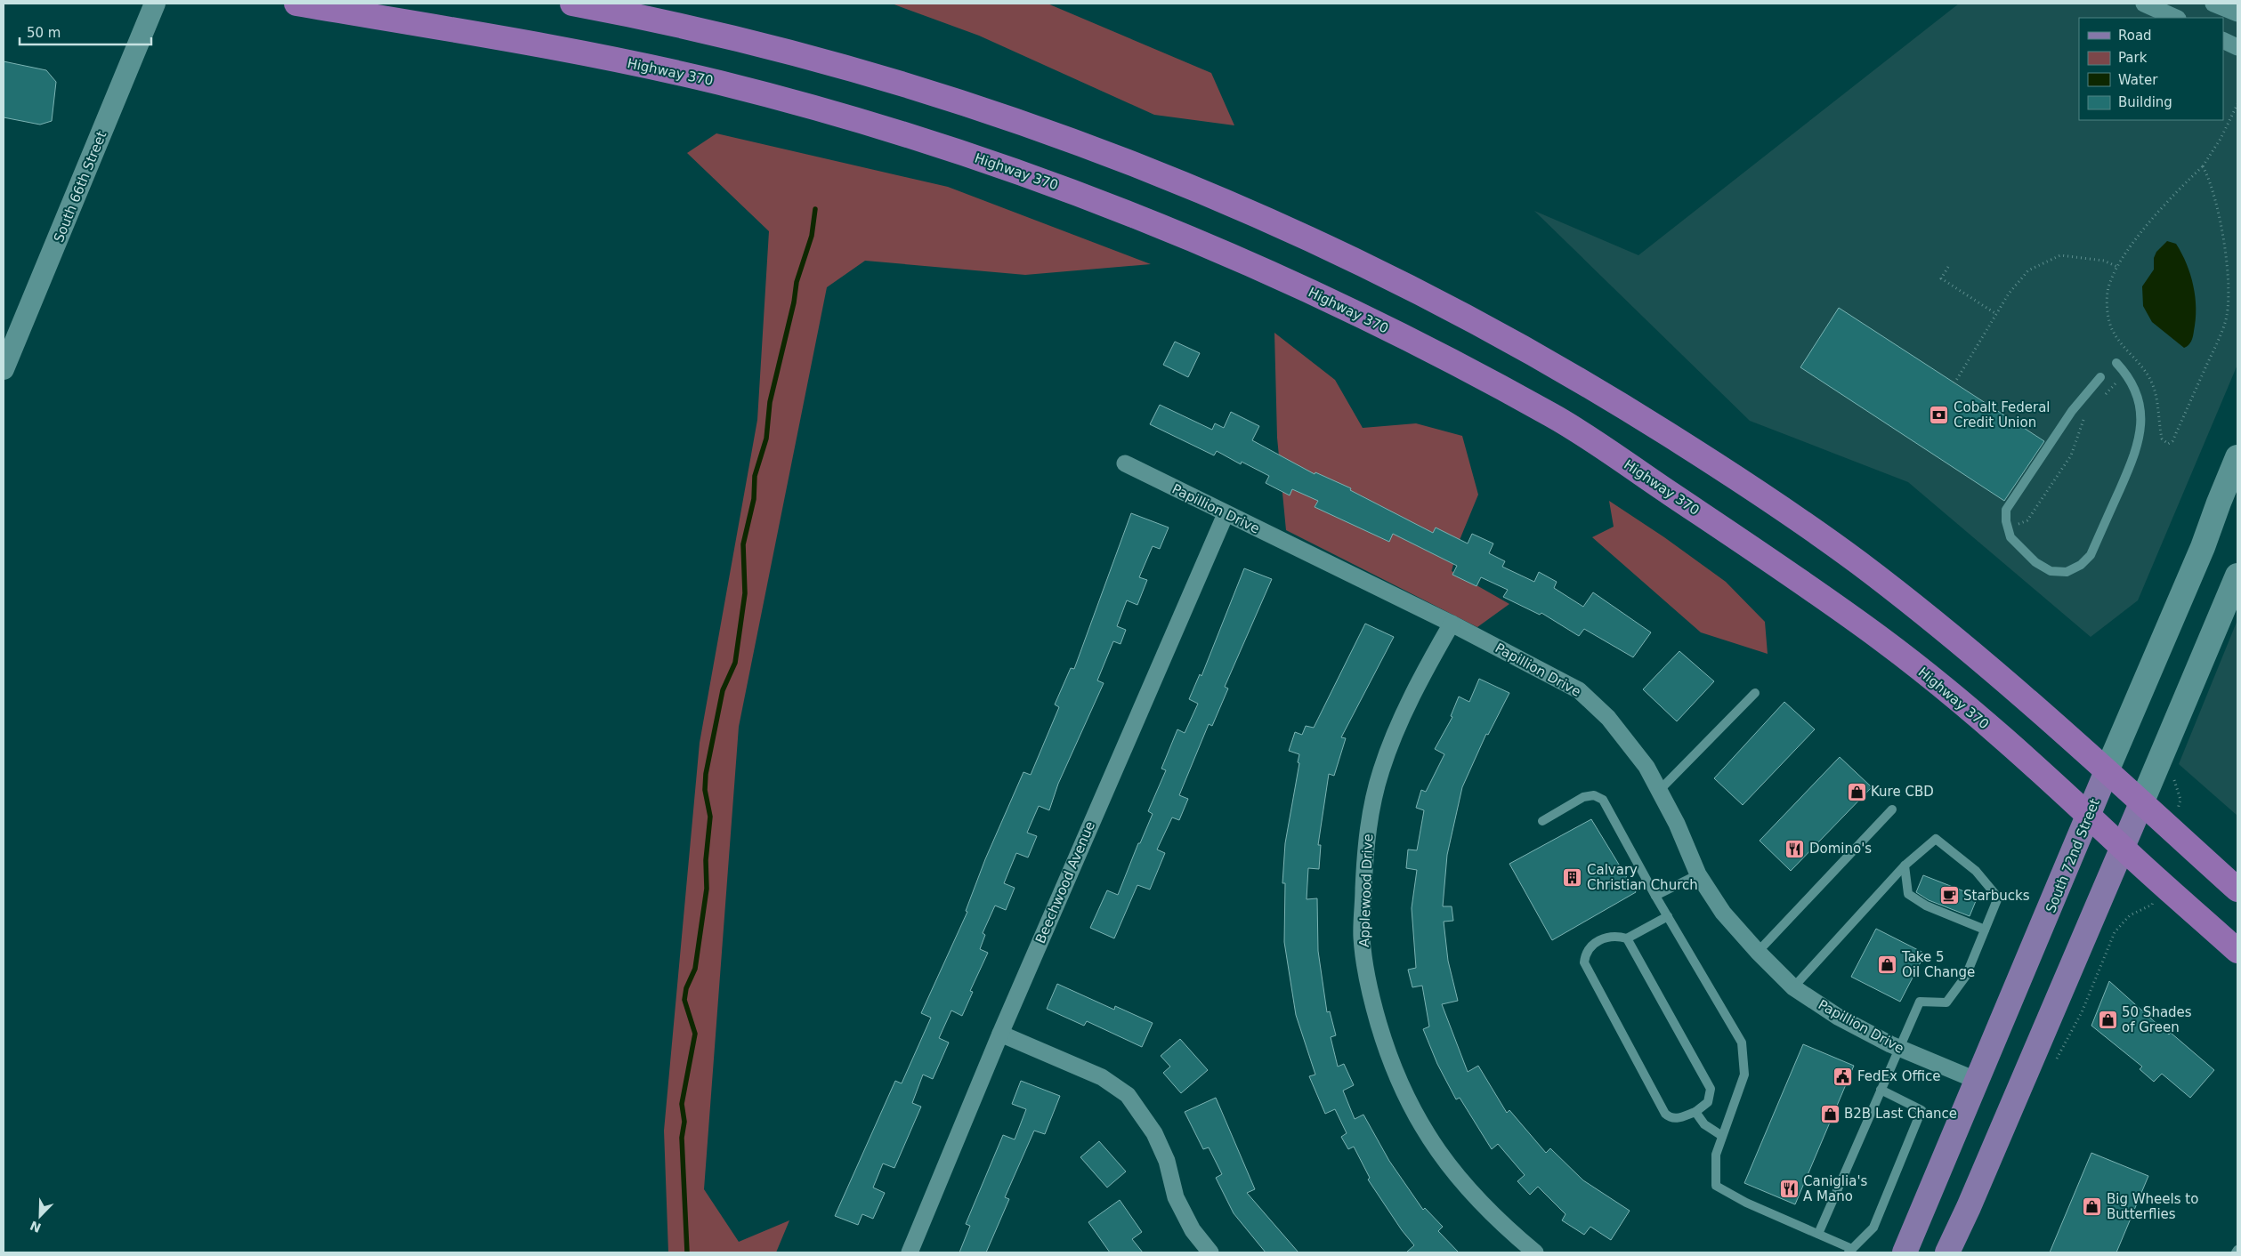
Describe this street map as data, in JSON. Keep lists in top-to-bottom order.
{
  "streets": {
    "highway": ["Highway 370"],
    "main road": ["South 72nd Street"],
    "street": [
      "South 66th Street",
      "Papillion Drive",
      "Beechwood Avenue",
      "Applewood Drive"
    ]
  },
  "crossings": [
    ["Highway 370", "South 72nd Street"],
    ["Papillion Drive", "South 72nd Street"],
    ["Papillion Drive", "Beechwood Avenue"],
    ["Papillion Drive", "Applewood Drive"]
  ],
  "places": {
    "bank": ["Cobalt Federal Credit Union"],
    "shop": [
      "Kure CBD",
      "Take 5 Oil Change",
      "50 Shades of Green",
      "B2B Last Chance",
      "Big Wheels to Butterflies"
    ],
    "restaurant": ["Domino's", "Caniglia's A Mano"],
    "building": ["Calvary Christian Church"],
    "cafe": ["Starbucks"],
    "public building": ["FedEx Office"]
  },
  "legend": [
    "Road",
    "Park",
    "Water",
    "Building"
  ],
  "scale_bar": "50 m",
  "north": "bottom left"
}
